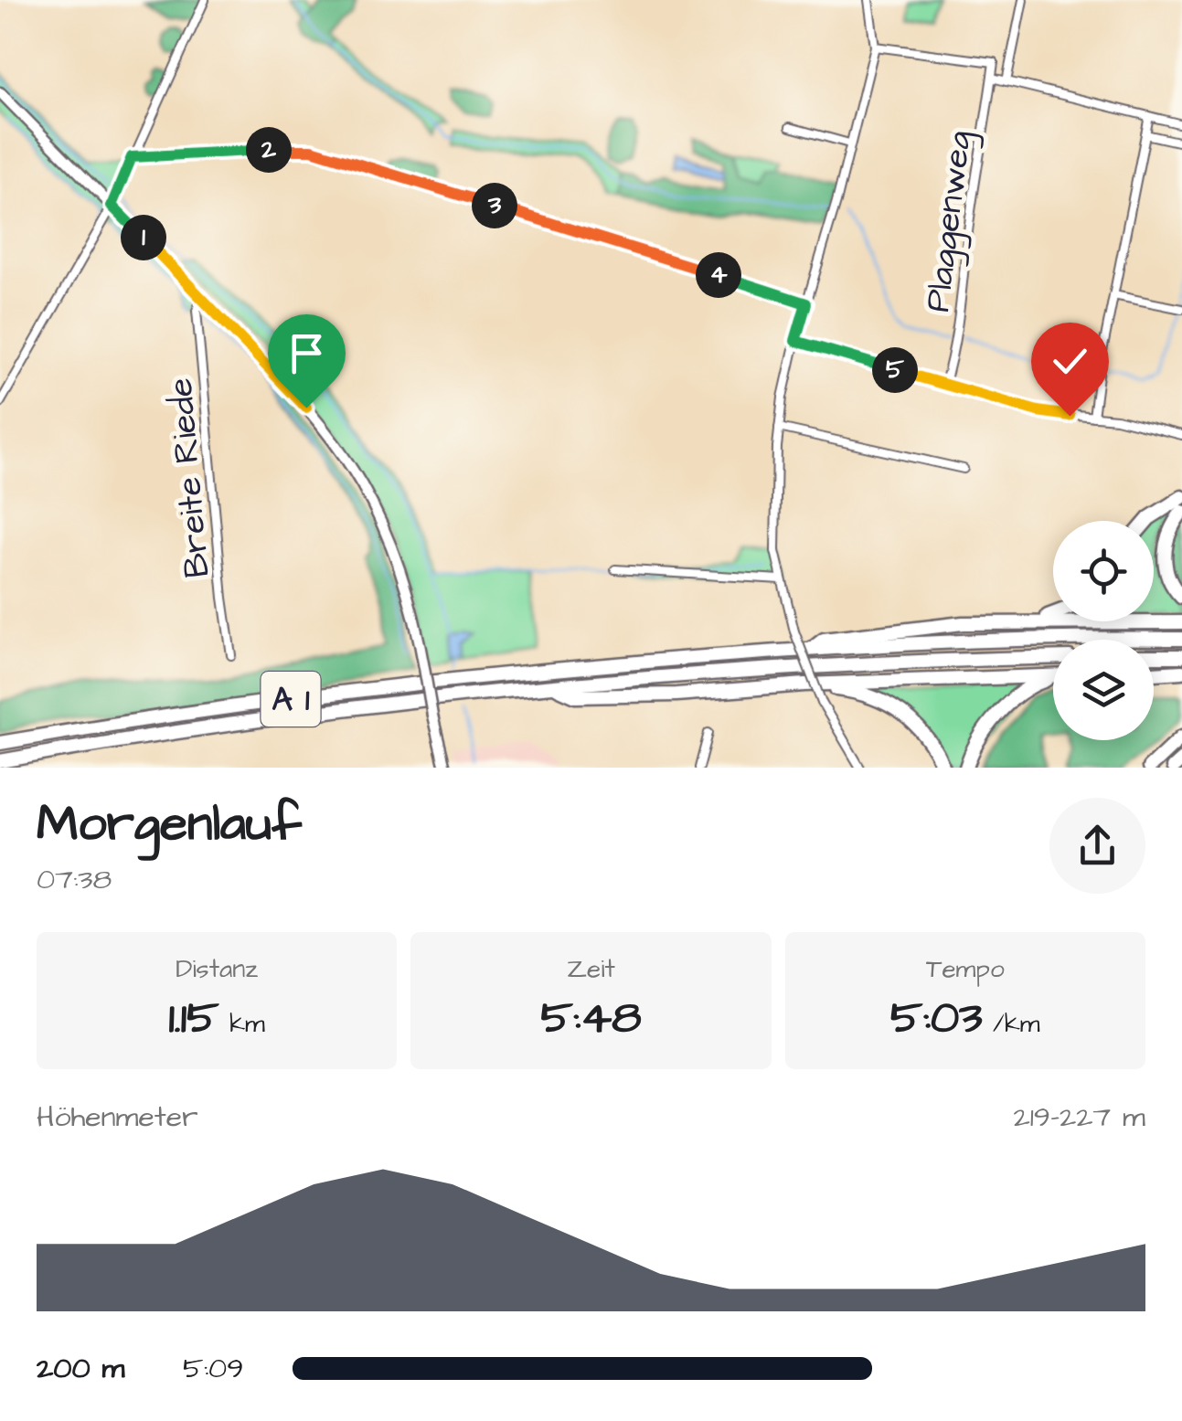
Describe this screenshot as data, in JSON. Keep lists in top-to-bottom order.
{
  "streets": {
    "highway": ["A 1"],
    "street": ["Plaggenweg", "Breite Riede"]
  },
  "page": {
    "pins": [
      "2",
      "3",
      "1",
      "4",
      "5"
    ],
    "heading": ["Morgenlauf", "07:38"],
    "stats": [
      ["Distanz", "1.15 km"],
      ["Zeit", "5:48"],
      ["Tempo", "5:03 /km"]
    ],
    "chart": ["Höhenmeter", "219–227 m"],
    "list": [
      {
        "name": "200 m",
        "note": "5:09"
      }
    ]
  }
}
